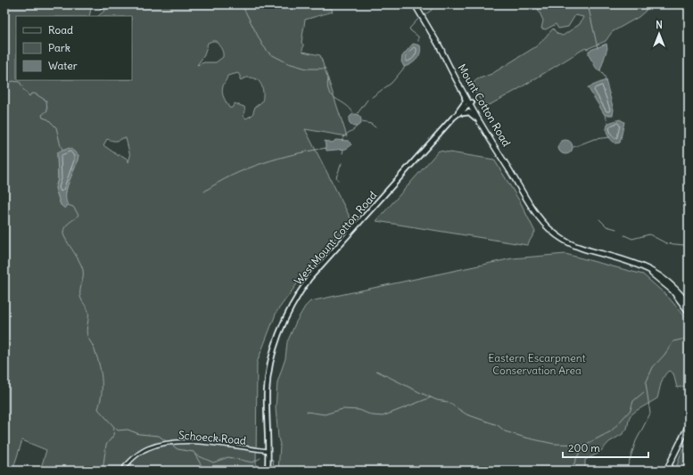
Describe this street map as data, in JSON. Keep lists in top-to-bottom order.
{
  "streets": {
    "main road": ["Mount Cotton Road", "West Mount Cotton Road"],
    "street": ["Schoeck Road"]
  },
  "crossings": [
    ["West Mount Cotton Road", "Schoeck Road"]
  ],
  "parks": ["Eastern Escarpment Conservation Area"],
  "legend": ["Road", "Park", "Water"],
  "scale_bar": "200 m",
  "north": "top"
}
